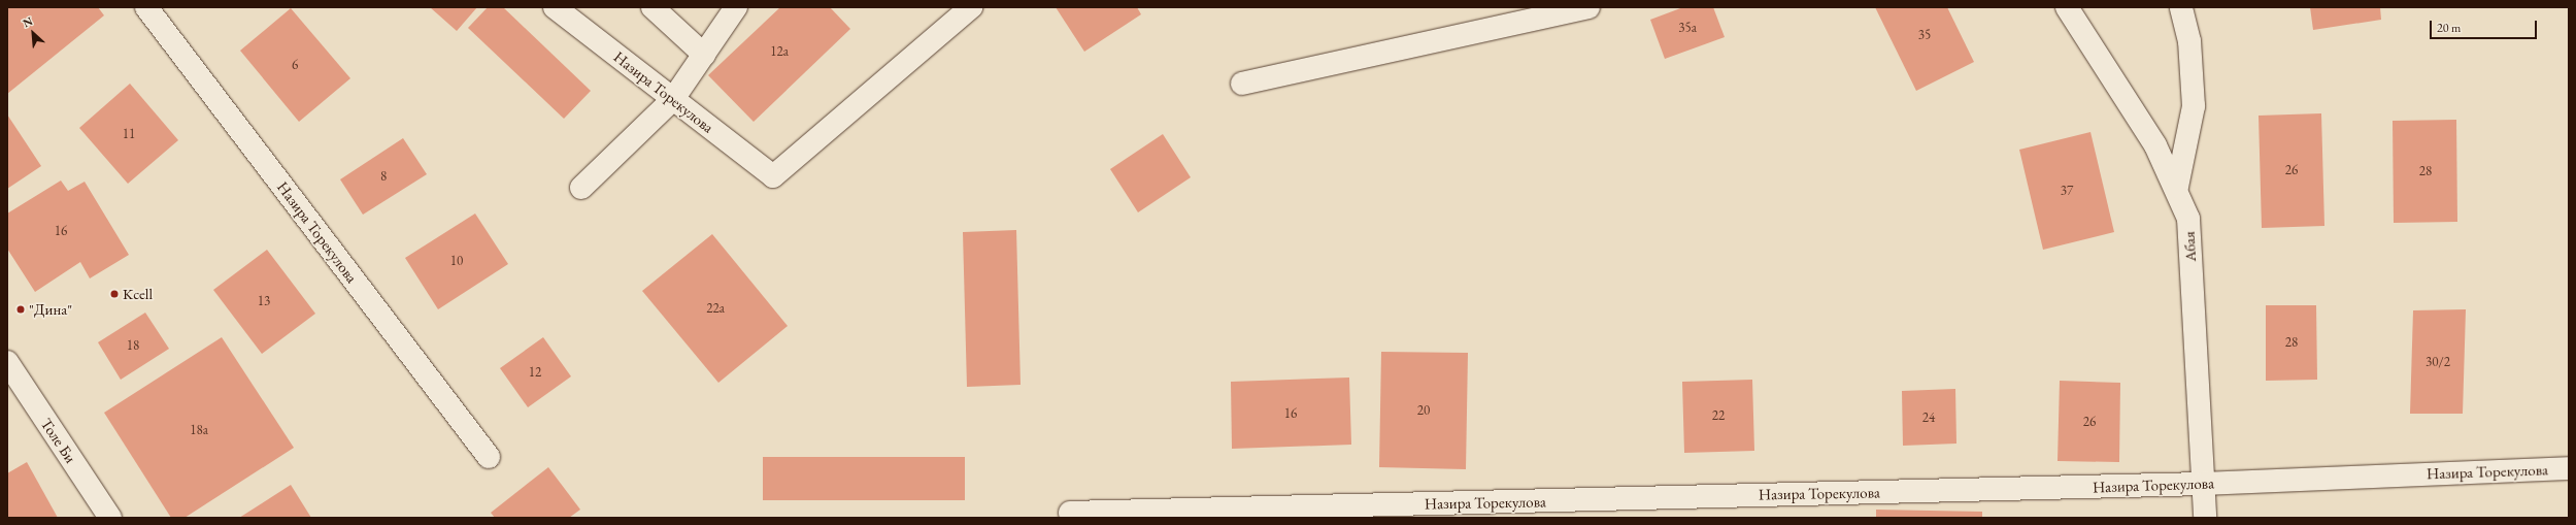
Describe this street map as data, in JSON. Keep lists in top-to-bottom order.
{
  "streets": {
    "street": ["Назира Торекулова", "Абая", "Толе Би"]
  },
  "crossings": [
    ["Назира Торекулова", "Абая"]
  ],
  "places": ["Kcell", "\"Дина\""],
  "house_numbers": [
    "35а",
    "35",
    "12а",
    "6",
    "11",
    "26",
    "28",
    "8",
    "37",
    "16",
    "10",
    "13",
    "22а",
    "28",
    "18",
    "30/2",
    "12",
    "20",
    "16",
    "22",
    "24",
    "26",
    "18а"
  ],
  "scale_bar": "20 m",
  "north": "top left"
}
